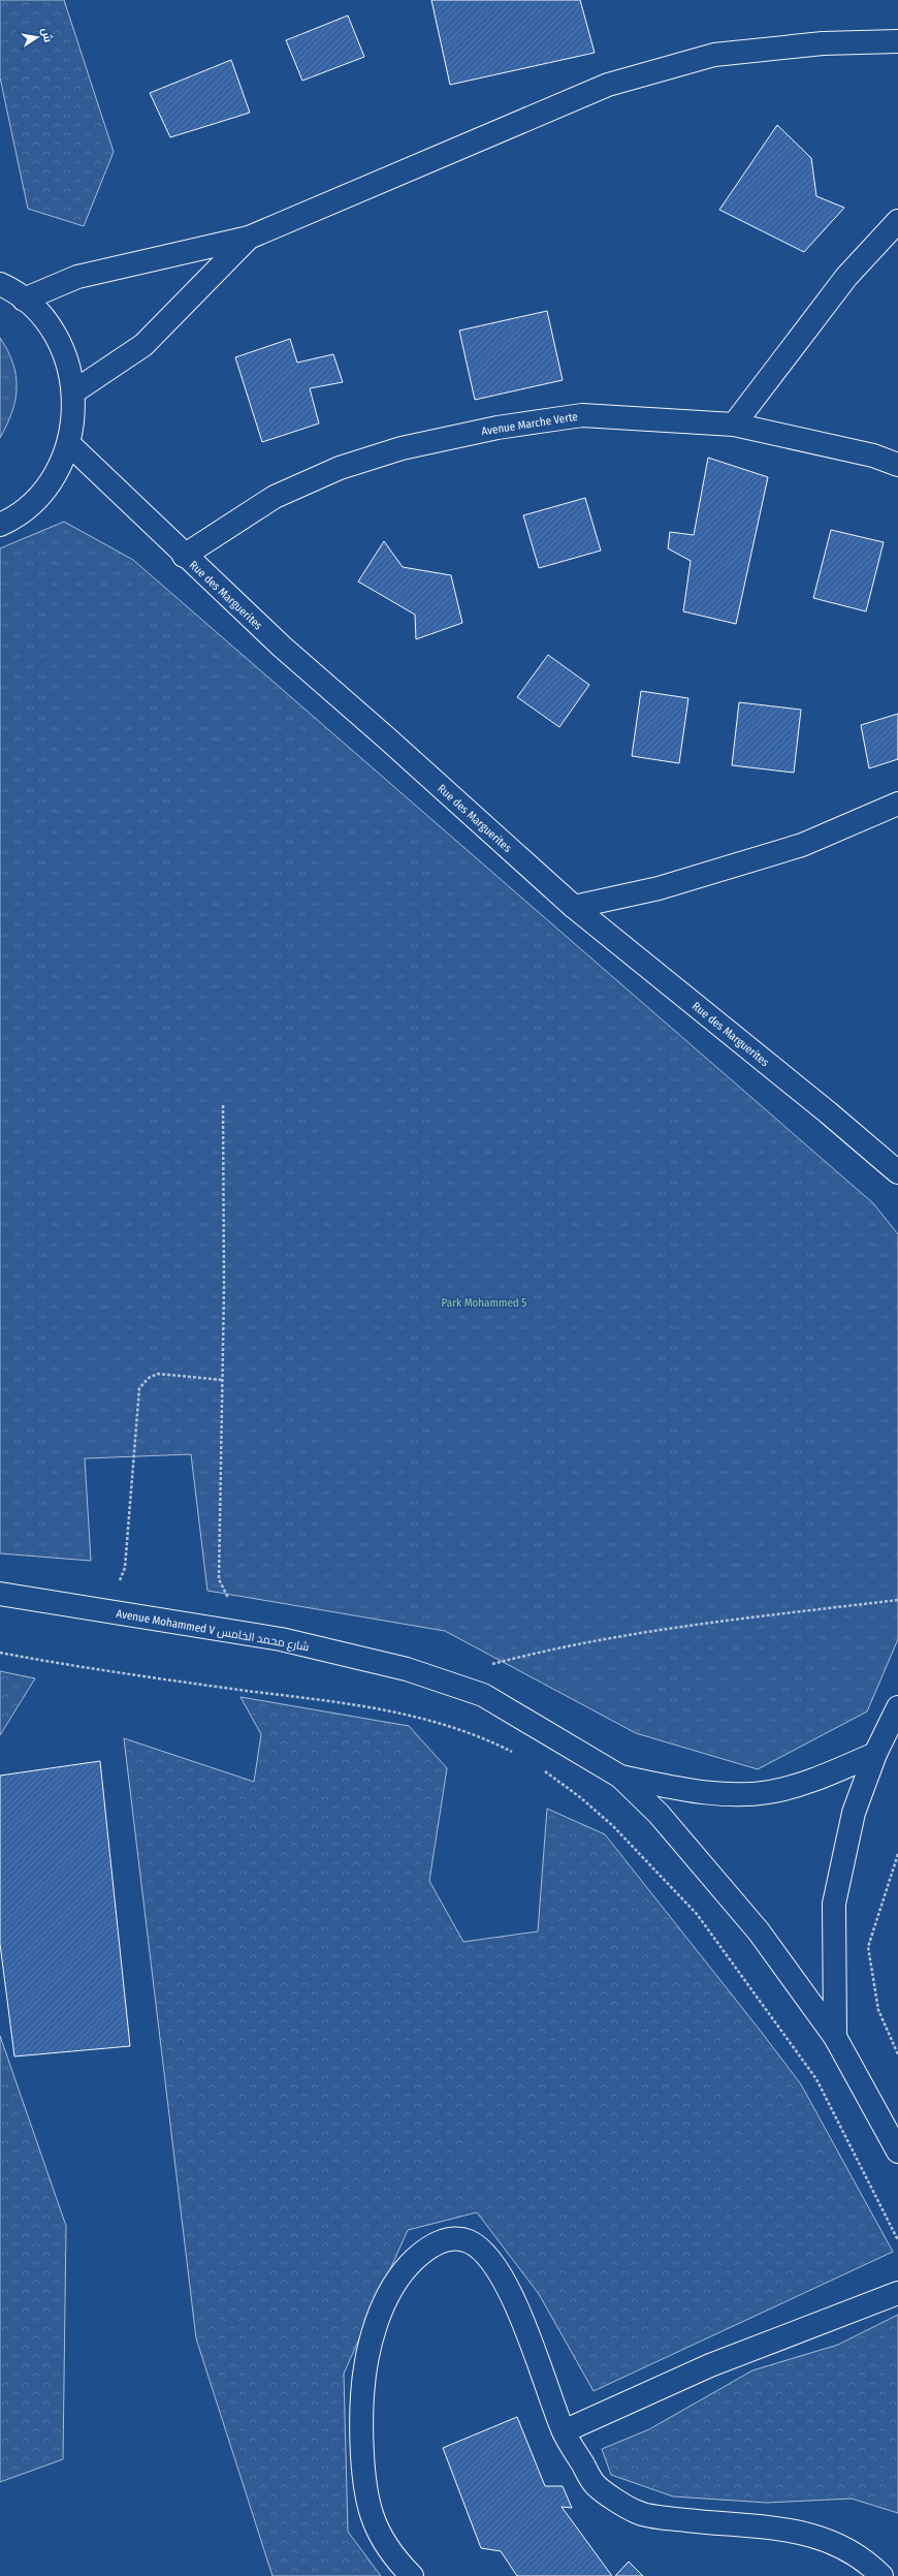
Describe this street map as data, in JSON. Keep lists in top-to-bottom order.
{
  "streets": {
    "street": ["Avenue Marche Verte", "Rue des Marguerites", "Avenue Mohammed V شارع محمد الخامس"]
  },
  "crossings": [
    ["Avenue Marche Verte", "Rue des Marguerites"]
  ],
  "parks": ["Park Mohammed 5"],
  "north": "right"
}
